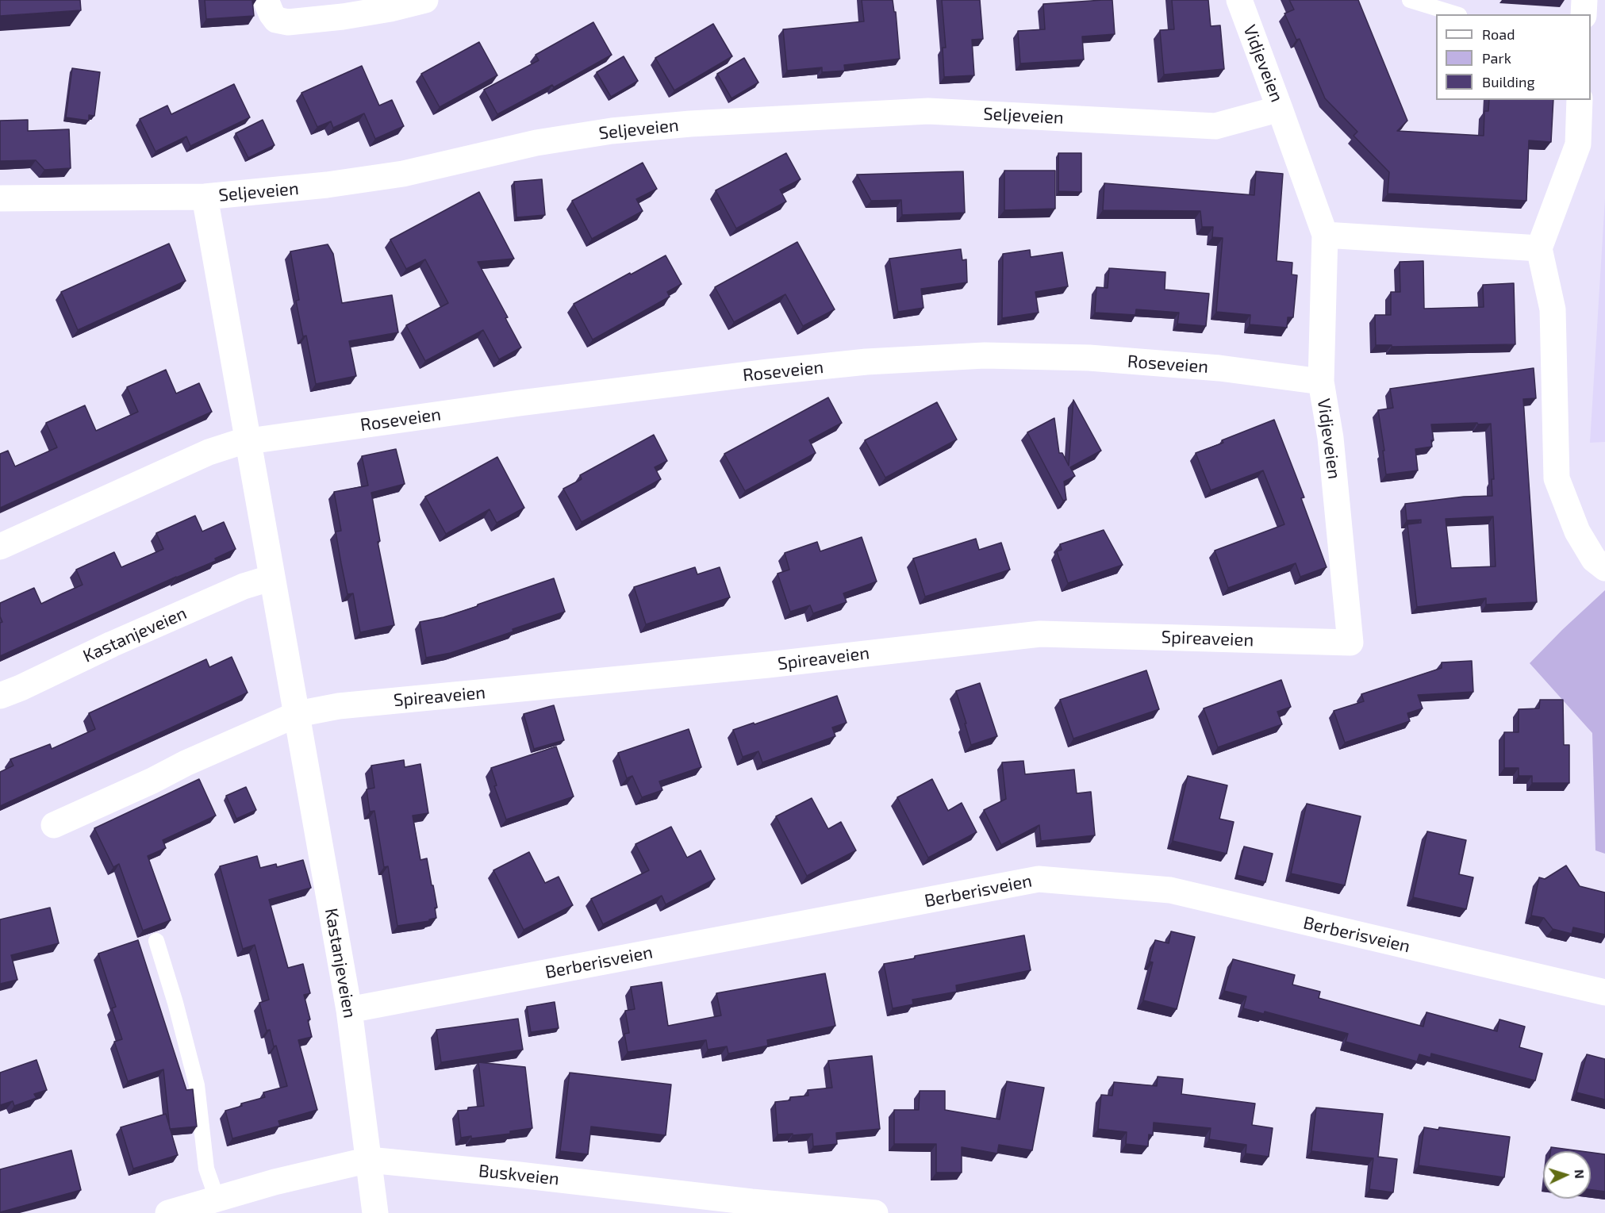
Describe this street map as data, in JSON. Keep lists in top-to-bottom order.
{
  "streets": {
    "street": [
      "Vidjeveien",
      "Seljeveien",
      "Roseveien",
      "Kastanjeveien",
      "Spireaveien",
      "Berberisveien",
      "Buskveien"
    ]
  },
  "crossings": [
    ["Vidjeveien", "Seljeveien"],
    ["Vidjeveien", "Roseveien"],
    ["Vidjeveien", "Spireaveien"],
    ["Seljeveien", "Kastanjeveien"],
    ["Roseveien", "Kastanjeveien"],
    ["Kastanjeveien", "Spireaveien"],
    ["Kastanjeveien", "Berberisveien"],
    ["Kastanjeveien", "Buskveien"]
  ],
  "legend": ["Road", "Park", "Building"],
  "north": "right"
}
